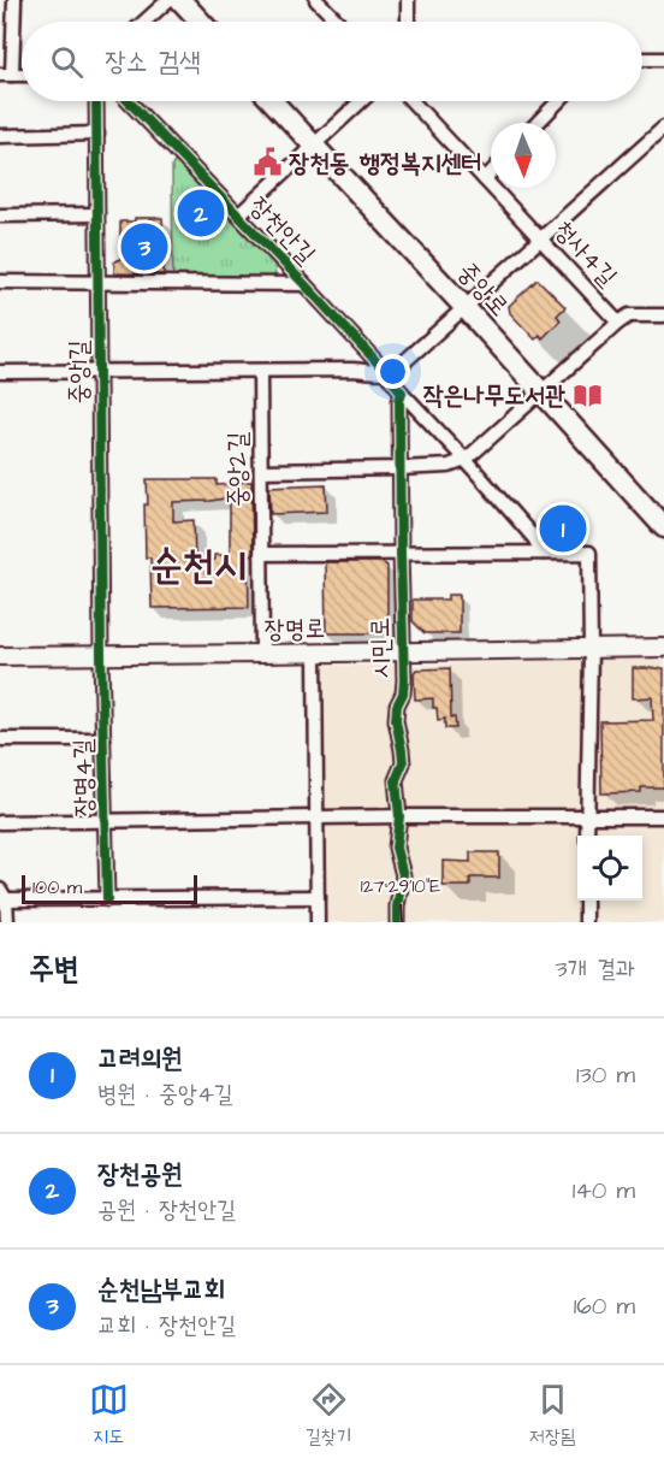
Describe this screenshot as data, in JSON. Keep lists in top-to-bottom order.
{
  "streets": {
    "main road": ["중앙로"],
    "street": [
      "장천안길",
      "청사4길",
      "중앙1길",
      "중앙2길",
      "장명로",
      "시민로",
      "장명4길"
    ]
  },
  "crossings": [
    ["장천안길", "중앙1길"],
    ["중앙1길", "장명로"],
    ["중앙1길", "장명4길"],
    ["중앙2길", "장명로"],
    ["장명로", "시민로"],
    ["장명로", "장명4길"]
  ],
  "districts": ["순천시"],
  "places": {
    "public building": ["장천동 행정복지센터"],
    "library": ["작은나무도서관"]
  },
  "scale_bar": "100 m",
  "north": "bottom",
  "page": {
    "search": "장소 검색",
    "pins": ["2", "3", "1"],
    "scale": "100 m",
    "heading": ["주변", "3개 결과"],
    "list": [
      {
        "mark": "1",
        "name": "고려의원",
        "note": "병원 · 중앙4길",
        "value": "130 m"
      },
      {
        "mark": "2",
        "name": "장천공원",
        "note": "공원 · 장천안길",
        "value": "140 m"
      },
      {
        "mark": "3",
        "name": "순천남부교회",
        "note": "교회 · 장천안길",
        "value": "160 m"
      }
    ],
    "nav": ["지도", "길찾기", "저장됨"]
  },
  "coordinates": ["127°29'10\"E"]
}
